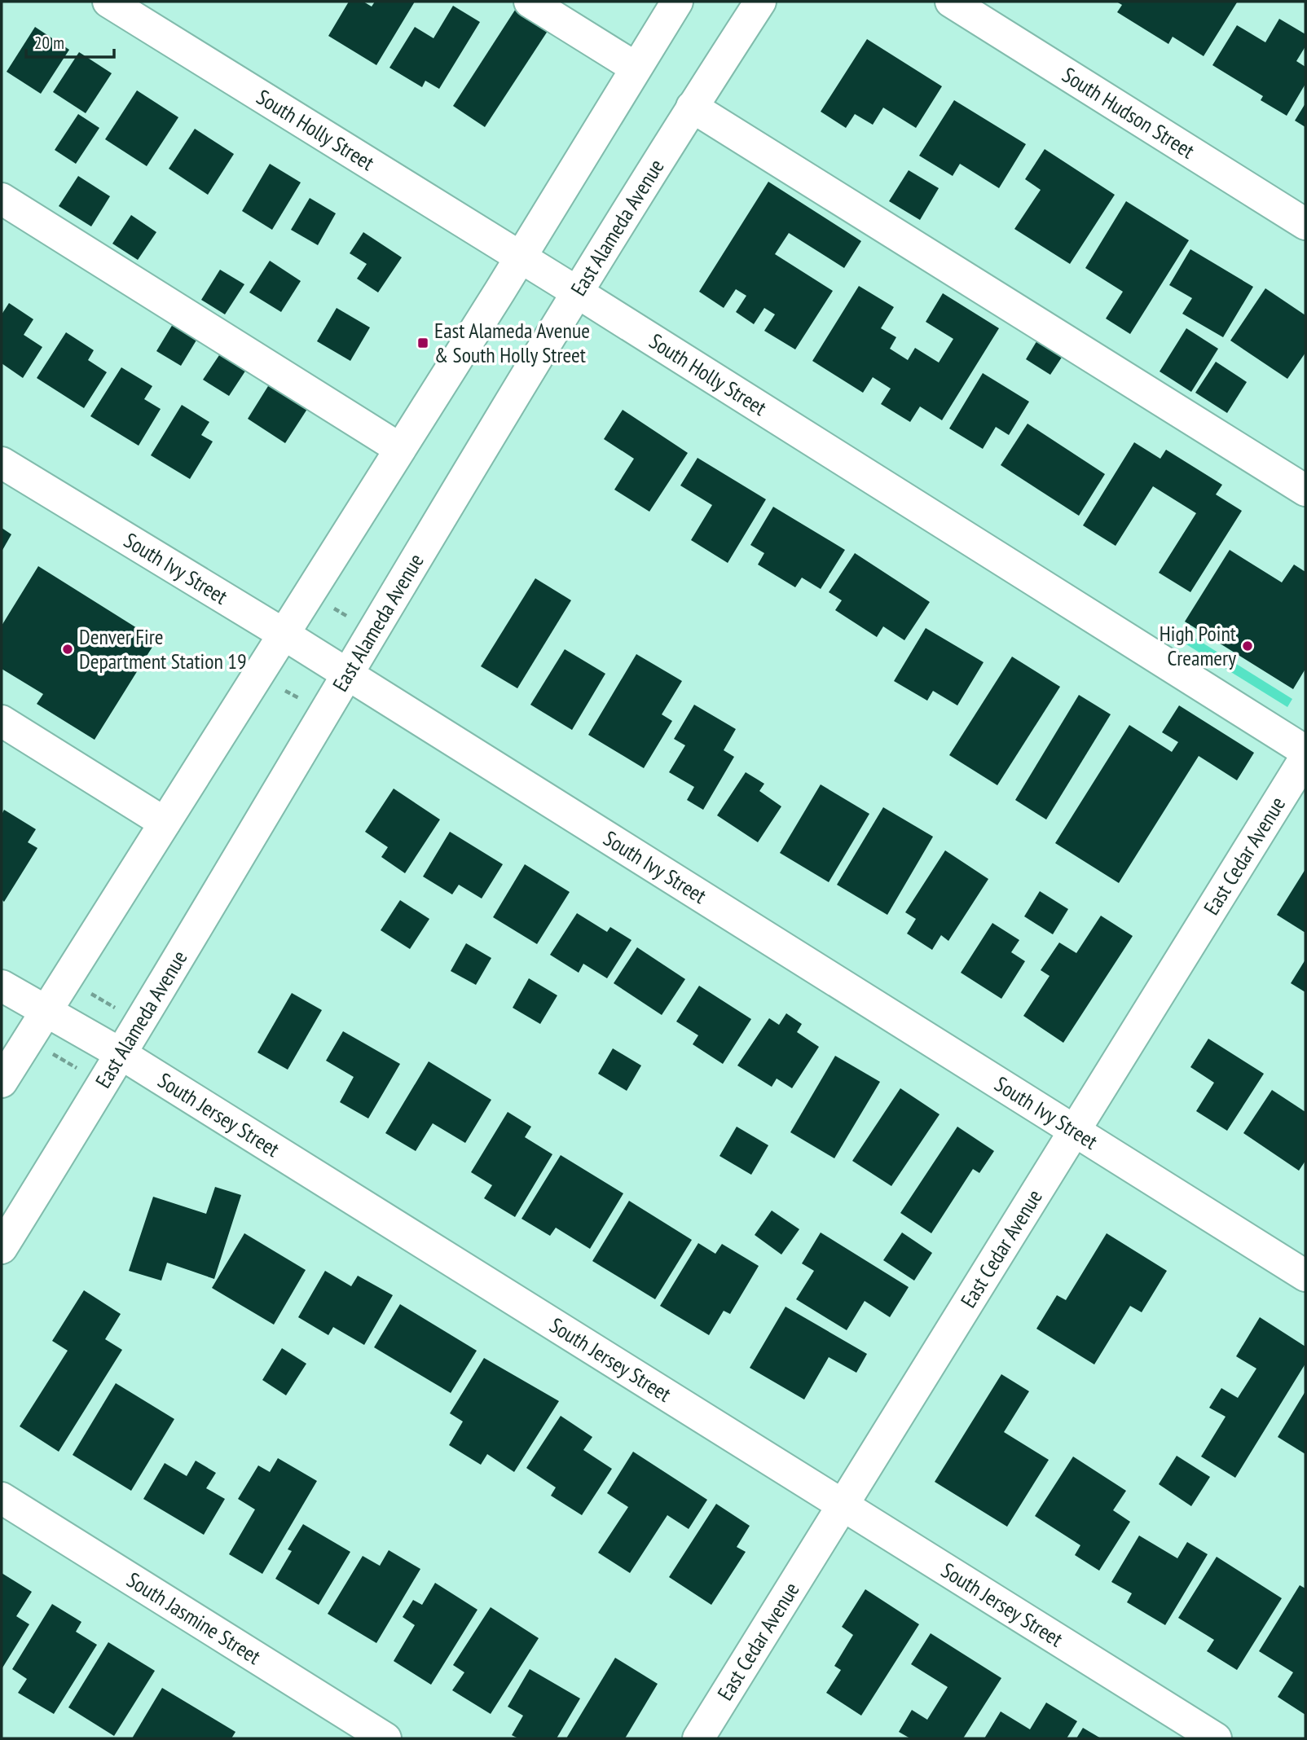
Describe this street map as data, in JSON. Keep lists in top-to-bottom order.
{
  "streets": {
    "street": [
      "South Hudson Street",
      "South Holly Street",
      "East Alameda Avenue",
      "South Ivy Street",
      "East Cedar Avenue",
      "South Jersey Street",
      "South Jasmine Street"
    ]
  },
  "crossings": [
    ["South Holly Street", "East Alameda Avenue"],
    ["East Alameda Avenue", "South Ivy Street"],
    ["East Alameda Avenue", "South Jersey Street"],
    ["South Ivy Street", "East Cedar Avenue"],
    ["East Cedar Avenue", "South Jersey Street"]
  ],
  "places": {
    "transit": ["East Alameda Avenue & South Holly Street"],
    "other": ["High Point Creamery", "Denver Fire Department Station 19"]
  },
  "scale_bar": "20 m"
}
